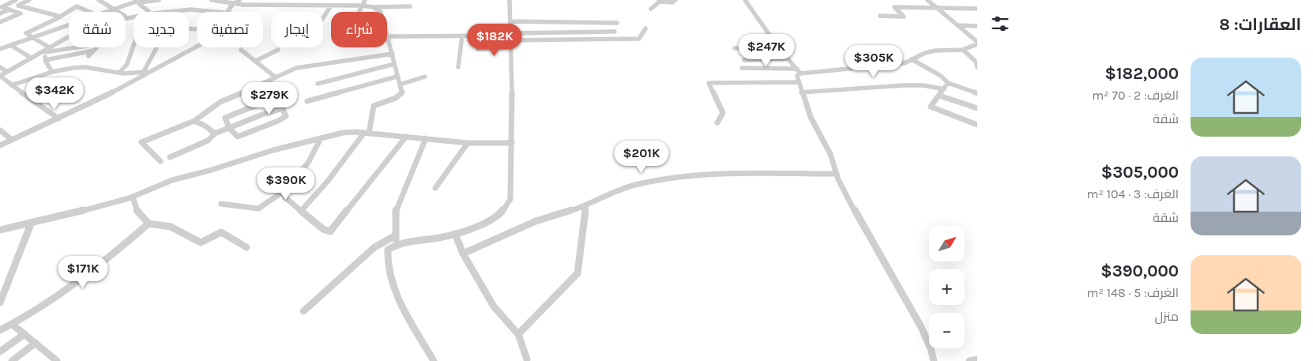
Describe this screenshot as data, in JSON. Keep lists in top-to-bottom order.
{
  "north": "top right",
  "page": {
    "heading": "العقارات: 8",
    "chip": [
      "شراء",
      "إيجار",
      "تصفية",
      "جديد",
      "شقة"
    ],
    "price": [
      "$182K",
      "$247K",
      "$305K",
      "$342K",
      "$279K",
      "$201K",
      "$390K",
      "$171K"
    ],
    "list": [
      {
        "name": "$182,000",
        "note": "الغرف: 2 · 70 m² · شقة"
      },
      {
        "name": "$305,000",
        "note": "الغرف: 3 · 104 m² · شقة"
      },
      {
        "name": "$390,000",
        "note": "الغرف: 5 · 148 m² · منزل"
      }
    ],
    "map_buttons": ["+", "−"]
  }
}
